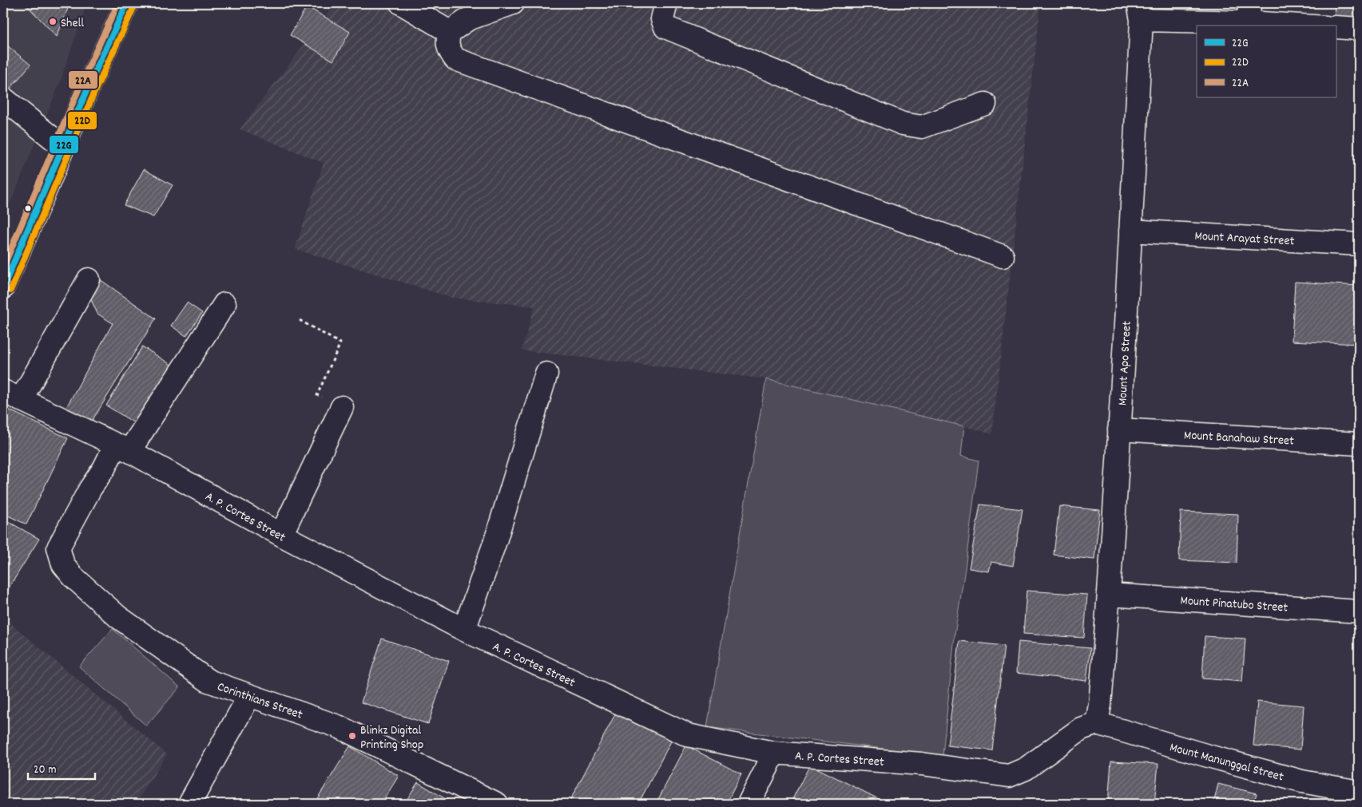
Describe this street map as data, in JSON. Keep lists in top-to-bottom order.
{
  "streets": {
    "street": [
      "Mount Arayat Street",
      "Mount Apo Street",
      "Mount Banahaw Street",
      "A. P. Cortes Street",
      "Mount Pinatubo Street",
      "Corinthians Street",
      "Mount Manunggal Street"
    ]
  },
  "crossings": [
    ["Mount Arayat Street", "Mount Apo Street"],
    ["Mount Apo Street", "Mount Banahaw Street"],
    ["Mount Apo Street", "A. P. Cortes Street"],
    ["Mount Apo Street", "Mount Pinatubo Street"],
    ["Mount Apo Street", "Mount Manunggal Street"],
    ["A. P. Cortes Street", "Corinthians Street"],
    ["A. P. Cortes Street", "Mount Manunggal Street"]
  ],
  "places": ["Shell", "Blinkz Digital Printing Shop"],
  "lines": ["transit line 22G", "transit line 22A", "transit line 22D"],
  "legend": ["22G", "22D", "22A"],
  "scale_bar": "20 m"
}
